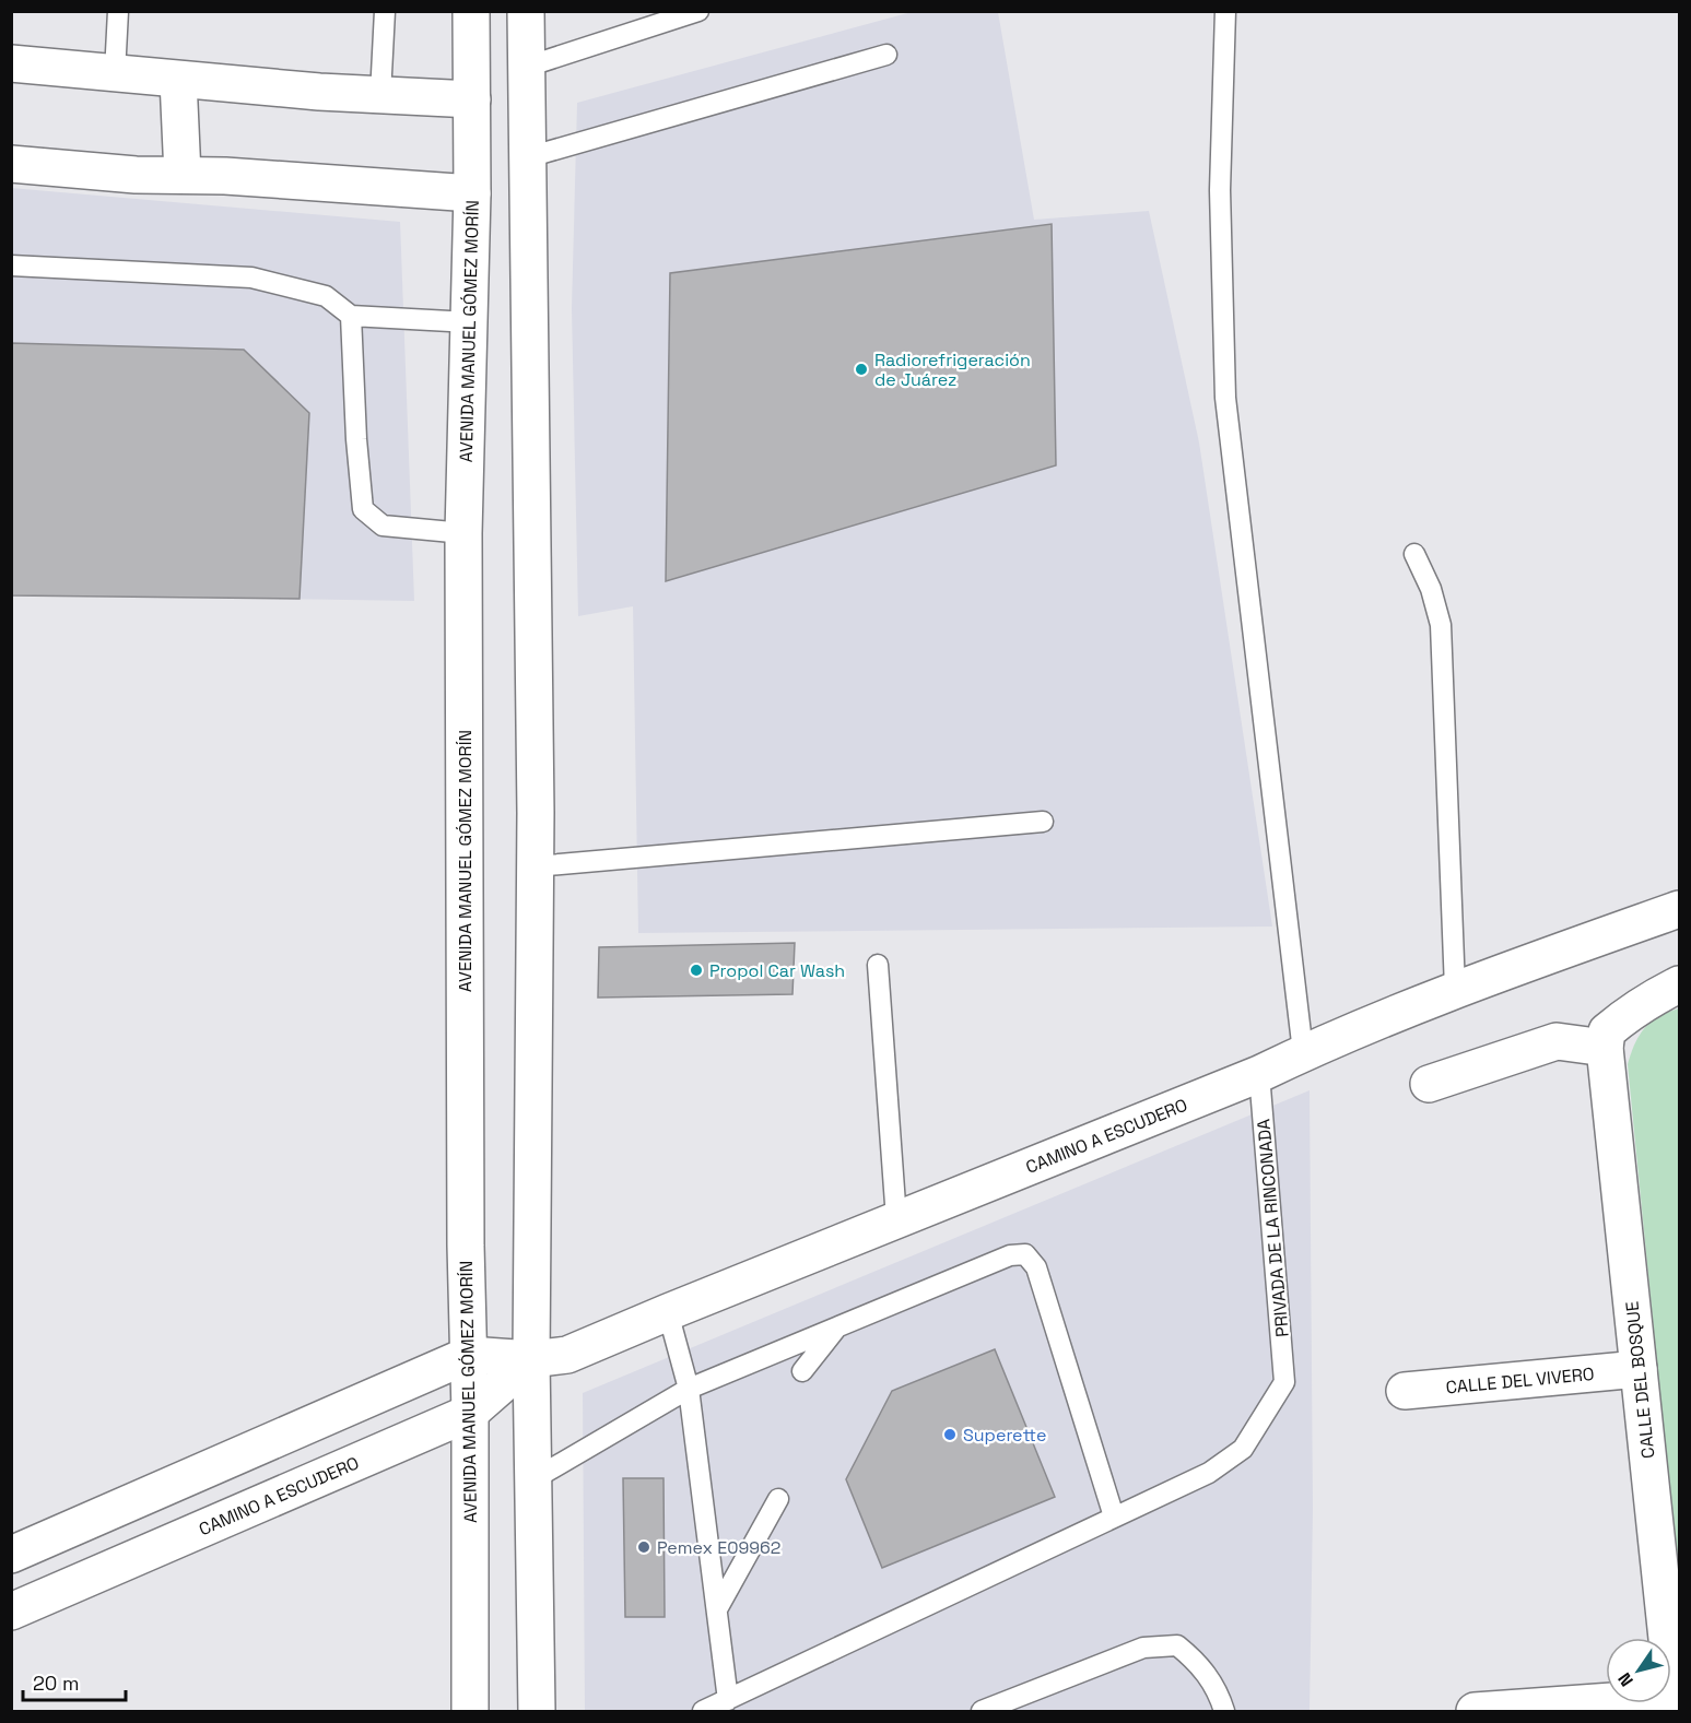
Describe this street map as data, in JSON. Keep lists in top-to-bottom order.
{
  "streets": {
    "street": [
      "AVENIDA MANUEL GÓMEZ MORÍN",
      "CAMINO A ESCUDERO",
      "CALLE DEL VIVERO",
      "CALLE DEL BOSQUE"
    ],
    "lane": ["PRIVADA DE LA RINCONADA"]
  },
  "crossings": [
    ["AVENIDA MANUEL GÓMEZ MORÍN", "CAMINO A ESCUDERO"],
    ["CAMINO A ESCUDERO", "PRIVADA DE LA RINCONADA"],
    ["CALLE DEL VIVERO", "CALLE DEL BOSQUE"]
  ],
  "places": [
    "Radiorefrigeración de Juárez",
    "Propol Car Wash",
    "Superette",
    "Pemex E09962"
  ],
  "scale_bar": "20 m",
  "north": "bottom left"
}
